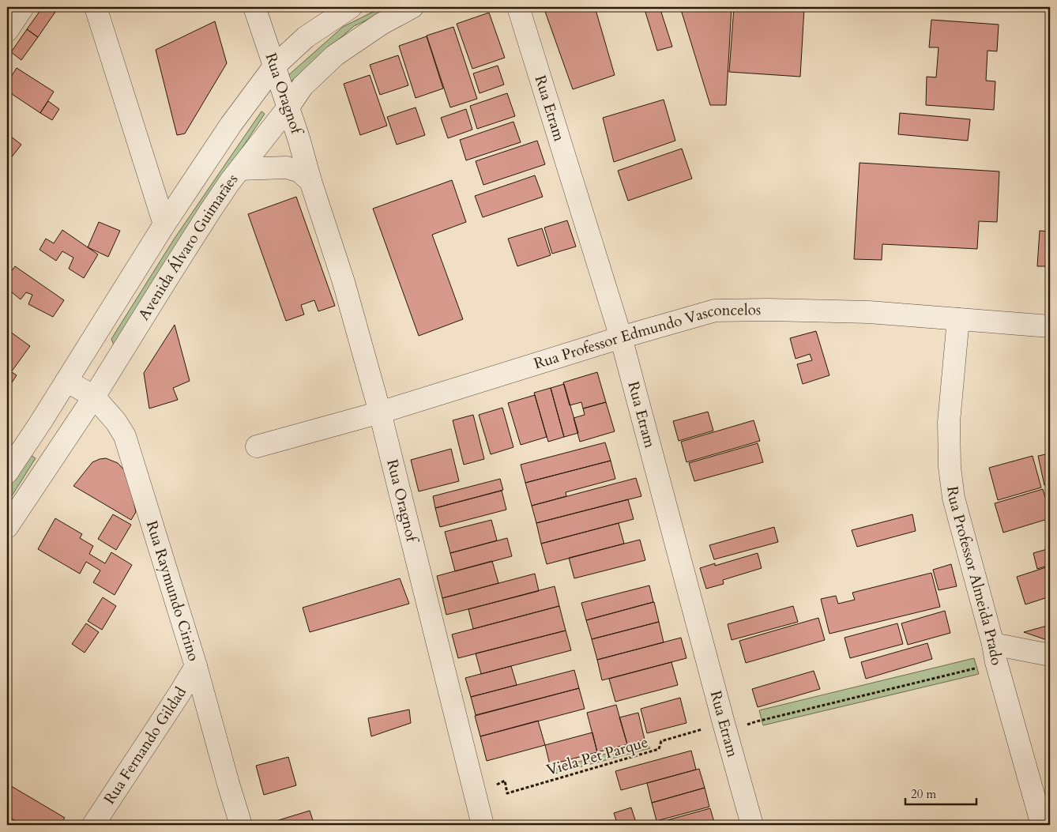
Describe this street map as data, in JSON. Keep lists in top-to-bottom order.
{
  "streets": {
    "street": [
      "Rua Oragnof",
      "Rua Etram",
      "Avenida Álvaro Guimarães",
      "Rua Professor Edmundo Vasconcelos",
      "Rua Professor Almeida Prado",
      "Rua Raymundo Cirino",
      "Rua Fernando Gildad"
    ],
    "path": ["Viela Pet Parque"]
  },
  "crossings": [
    ["Rua Oragnof", "Avenida Álvaro Guimarães"],
    ["Rua Oragnof", "Rua Professor Edmundo Vasconcelos"],
    ["Rua Etram", "Rua Professor Edmundo Vasconcelos"],
    ["Rua Etram", "Viela Pet Parque"],
    ["Avenida Álvaro Guimarães", "Rua Raymundo Cirino"],
    ["Rua Professor Edmundo Vasconcelos", "Rua Professor Almeida Prado"],
    ["Rua Raymundo Cirino", "Rua Fernando Gildad"]
  ],
  "scale_bar": "20 m"
}
